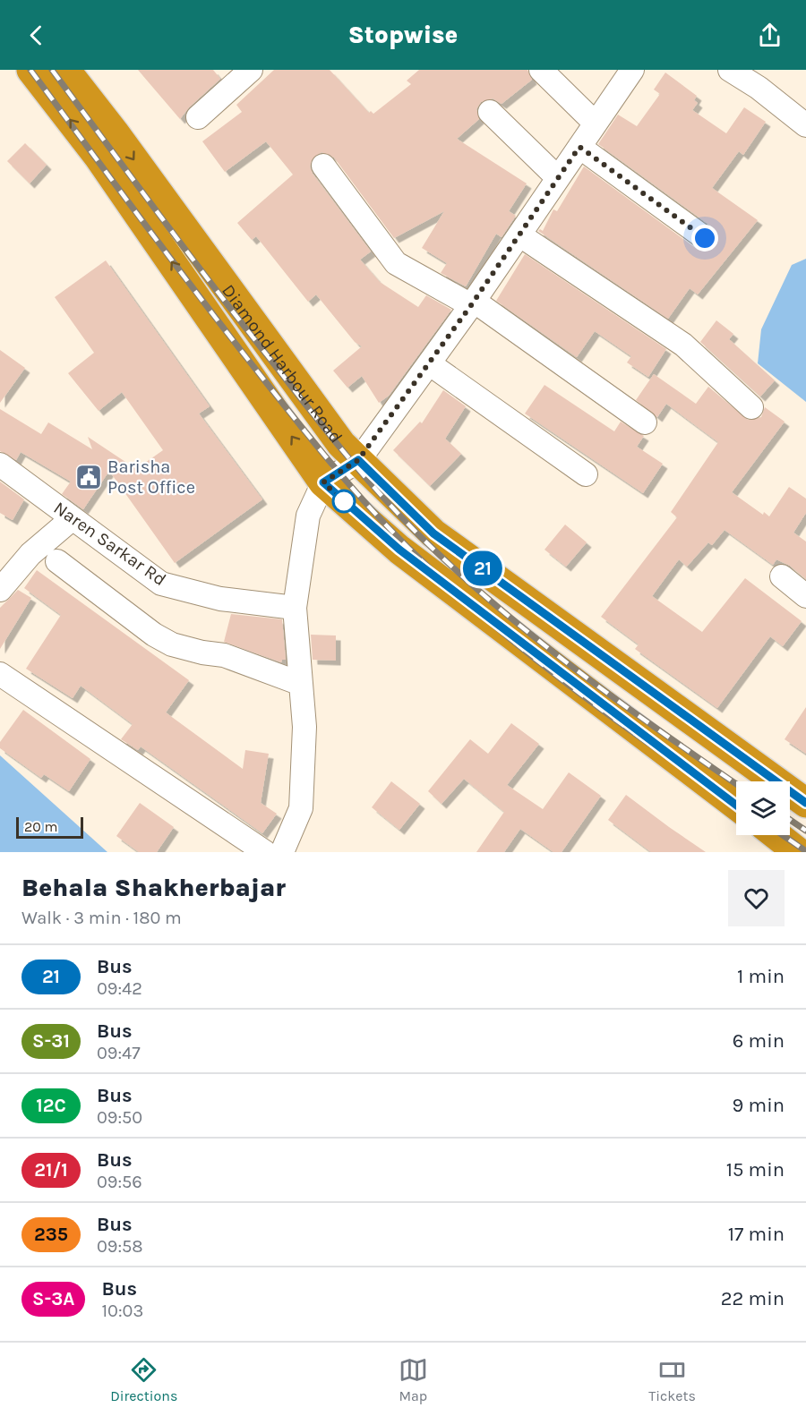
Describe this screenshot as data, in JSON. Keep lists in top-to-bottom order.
{
  "streets": {
    "highway": ["Diamond Harbour Road"],
    "street": ["Naren Sarkar Rd"]
  },
  "places": {
    "public building": ["Barisha Post Office"]
  },
  "lines": ["bus line 21"],
  "scale_bar": "20 m",
  "page": {
    "header": "Stopwise",
    "on_map": "21",
    "scale": "20 m",
    "heading": ["Behala Shakherbajar", "Walk · 3 min · 180 m"],
    "list": [
      {
        "mark": "21",
        "name": "Bus",
        "note": "09:42",
        "value": "1 min"
      },
      {
        "mark": "S-31",
        "name": "Bus",
        "note": "09:47",
        "value": "6 min"
      },
      {
        "mark": "12C",
        "name": "Bus",
        "note": "09:50",
        "value": "9 min"
      },
      {
        "mark": "21/1",
        "name": "Bus",
        "note": "09:56",
        "value": "15 min"
      },
      {
        "mark": "235",
        "name": "Bus",
        "note": "09:58",
        "value": "17 min"
      },
      {
        "mark": "S-3A",
        "name": "Bus",
        "note": "10:03",
        "value": "22 min"
      }
    ],
    "tabs": ["Directions", "Map", "Tickets"]
  }
}
